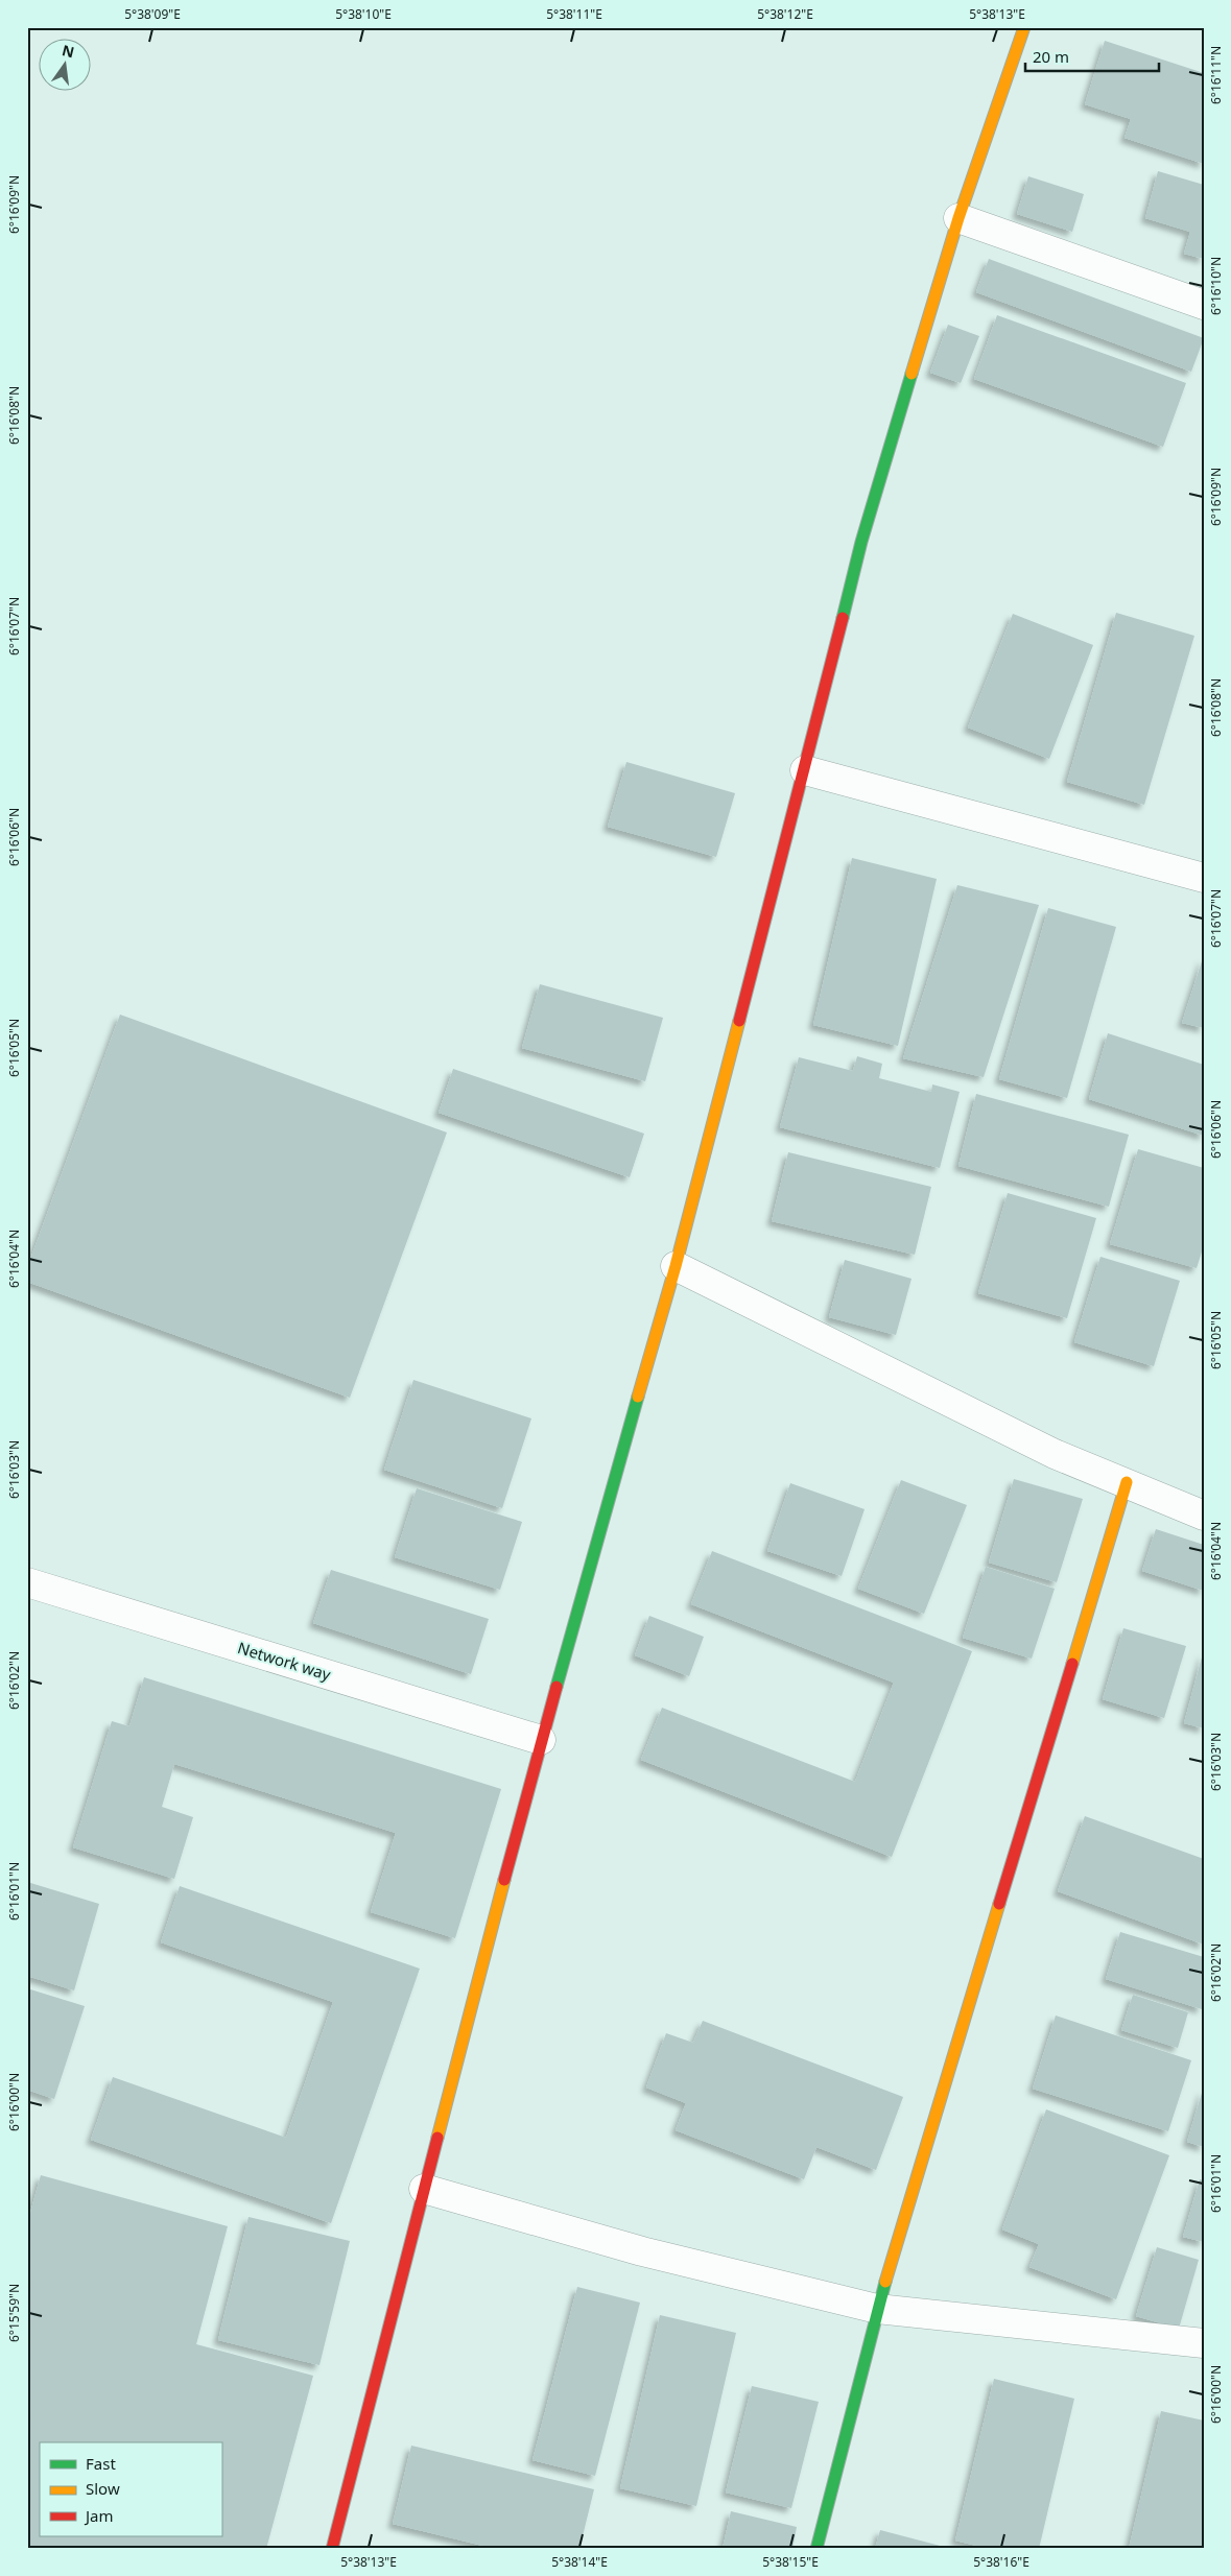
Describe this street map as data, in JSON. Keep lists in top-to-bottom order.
{
  "streets": {
    "street": ["Network way"]
  },
  "legend": ["Fast", "Slow", "Jam"],
  "scale_bar": "20 m",
  "north": "top",
  "coordinates": [
    "5°38'09\"E",
    "5°38'10\"E",
    "5°38'11\"E",
    "5°38'12\"E",
    "5°38'13\"E",
    "6°16'11\"N",
    "6°16'09\"N",
    "6°16'10\"N",
    "6°16'08\"N",
    "6°16'07\"N",
    "6°16'06\"N",
    "6°16'05\"N",
    "6°16'04\"N",
    "6°16'03\"N",
    "6°16'02\"N",
    "6°16'01\"N",
    "6°16'00\"N",
    "6°15'59\"N",
    "5°38'14\"E",
    "5°38'15\"E",
    "5°38'16\"E"
  ]
}
